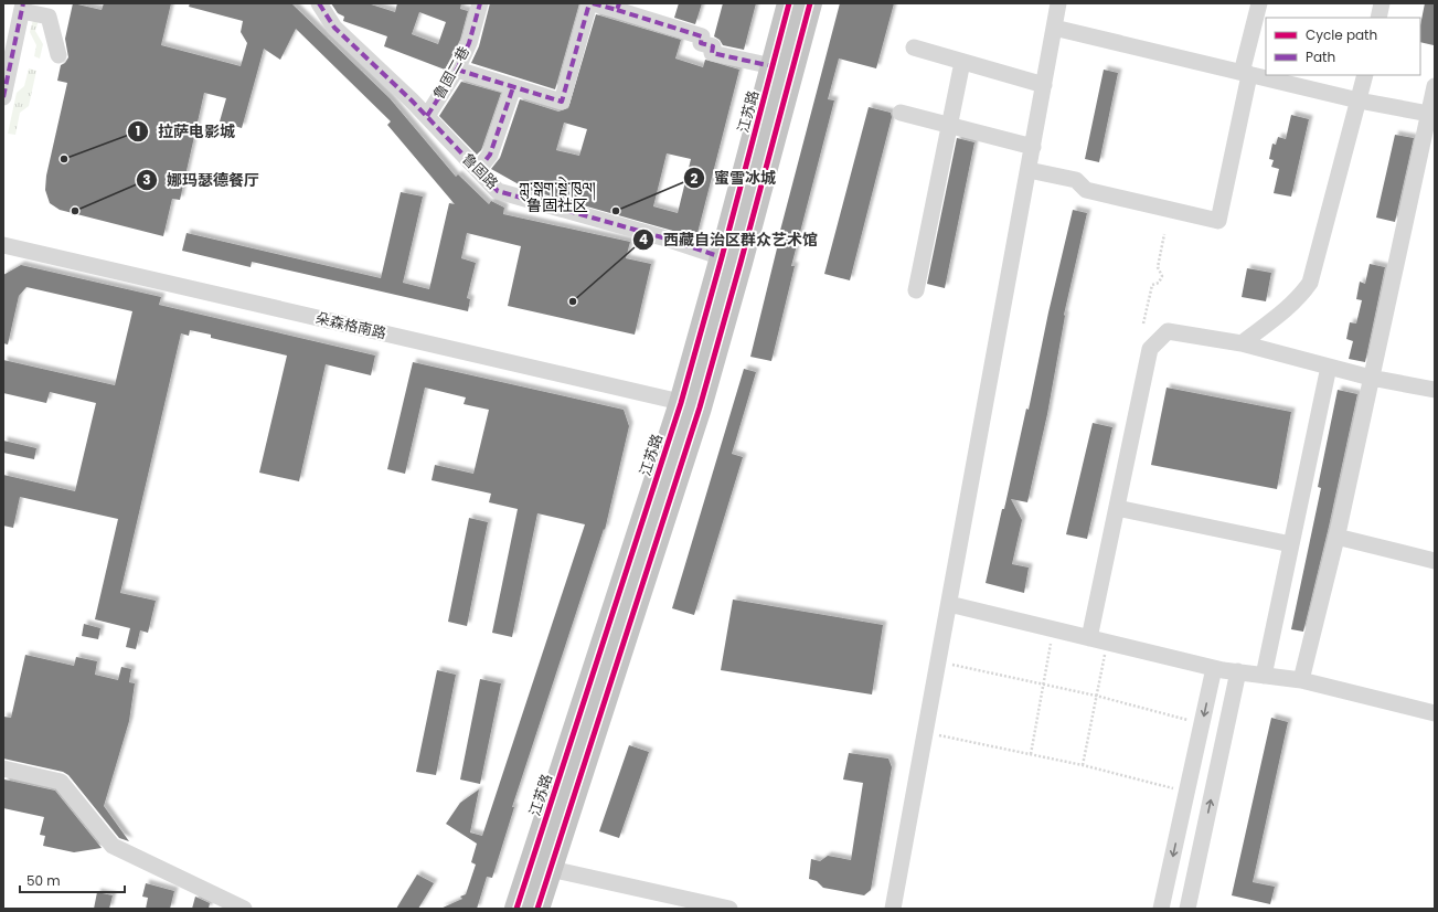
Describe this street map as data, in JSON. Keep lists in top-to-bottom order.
{
  "streets": {
    "highway": ["江苏路"],
    "street": ["鲁固二巷", "鲁固路", "朵森格南路"]
  },
  "crossings": [
    ["鲁固二巷", "鲁固路"],
    ["江苏路", "鲁固路"],
    ["江苏路", "朵森格南路"]
  ],
  "districts": ["ཀླུ་སྒུག་སྡེ་ཁུལ། 鲁固社区"],
  "places": [
    "拉萨电影城",
    "娜玛瑟德餐厅",
    "蜜雪冰城",
    "西藏自治区群众艺术馆"
  ],
  "legend": ["Cycle path", "Path"],
  "scale_bar": "50 m"
}
